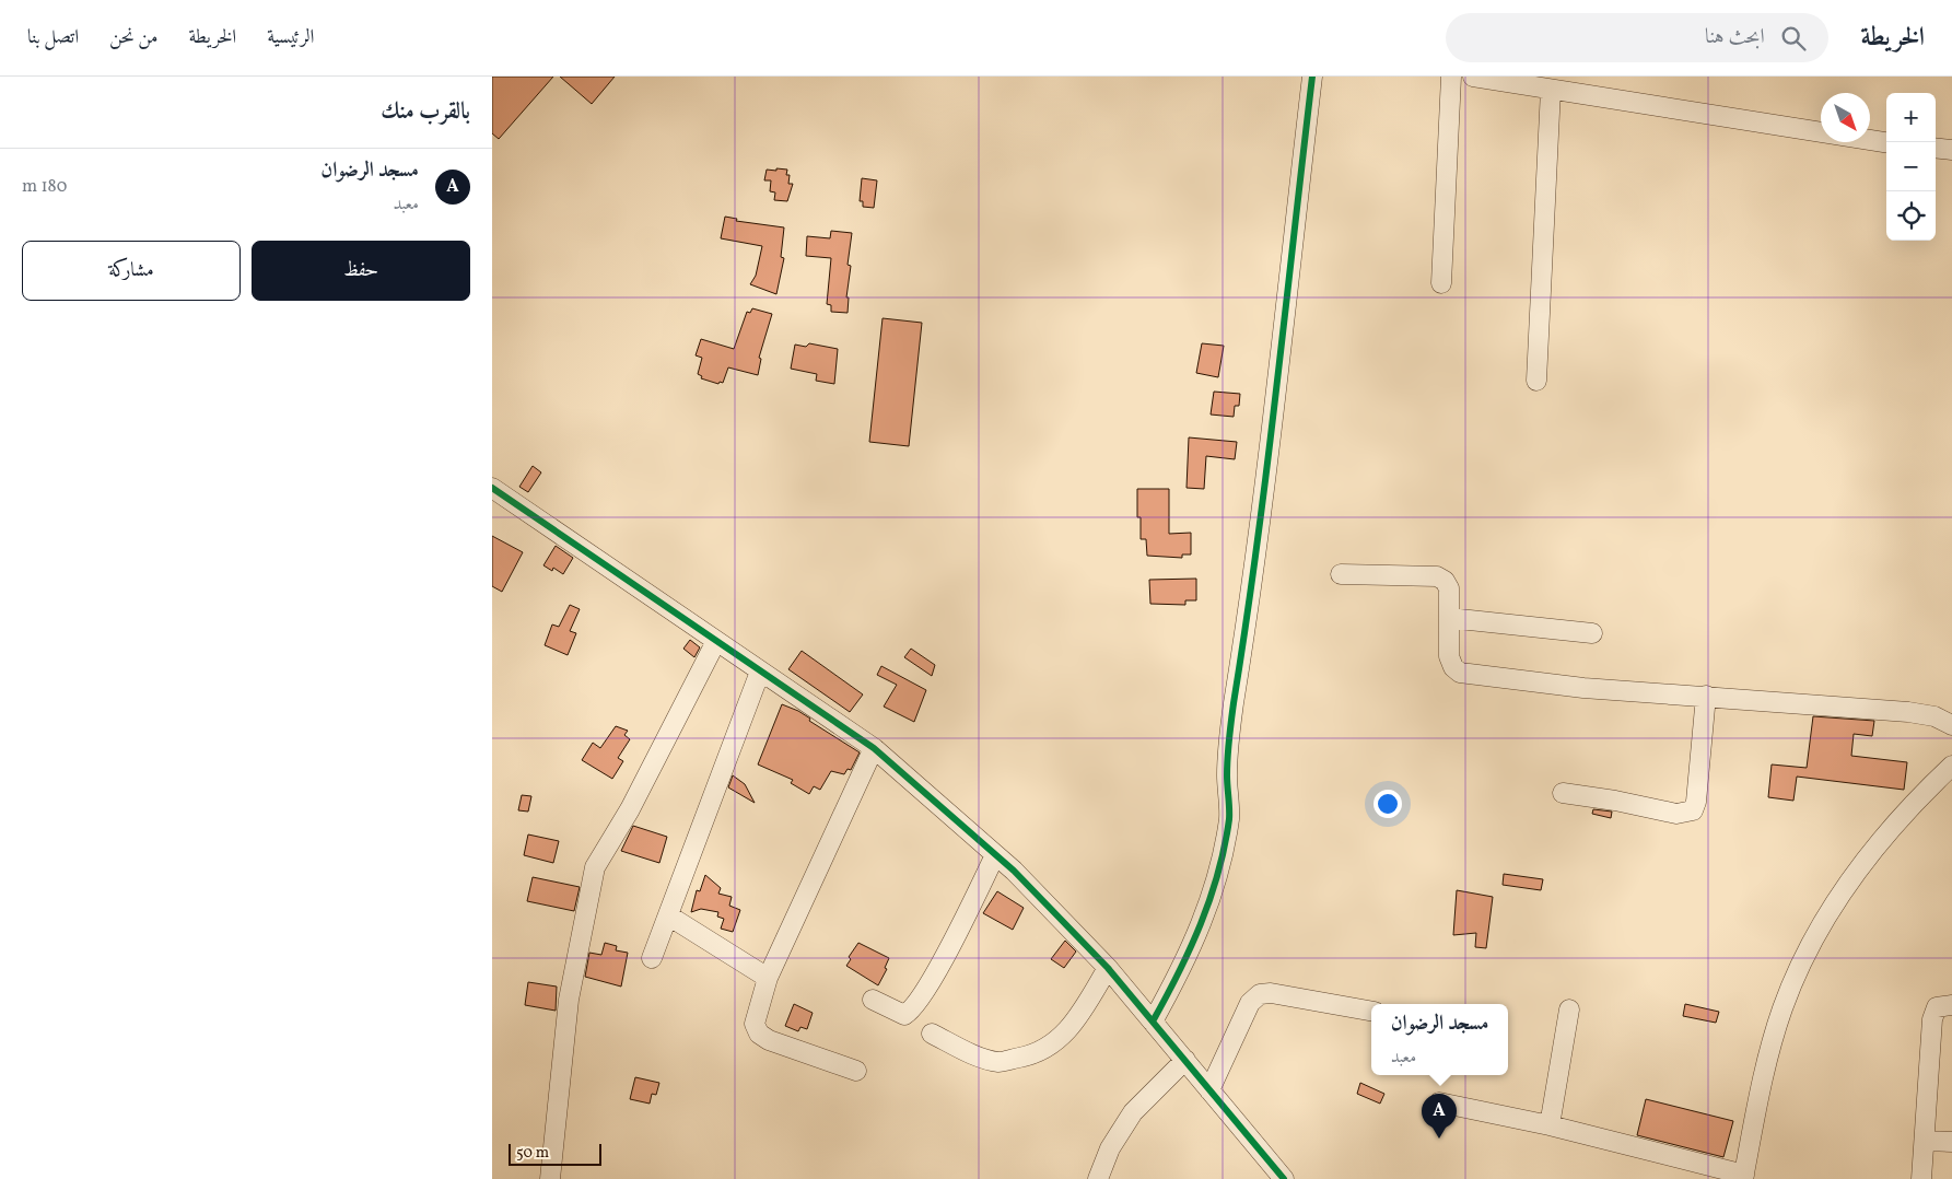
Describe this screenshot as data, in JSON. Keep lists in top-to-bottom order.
{
  "scale_bar": "50 m",
  "north": "bottom right",
  "page": {
    "header": "الخريطة",
    "search": "ابحث هنا",
    "nav": [
      "الرئيسية",
      "الخريطة",
      "من نحن",
      "اتصل بنا"
    ],
    "heading": "بالقرب منك",
    "map_buttons": ["+", "−"],
    "list": [
      {
        "mark": "A",
        "name": "مسجد الرضوان",
        "note": "معبد",
        "value": "180 m"
      }
    ],
    "buttons": ["حفظ", "مشاركة"],
    "popup": ["مسجد الرضوان", "معبد"],
    "pins": "A",
    "scale": "50 m"
  }
}
